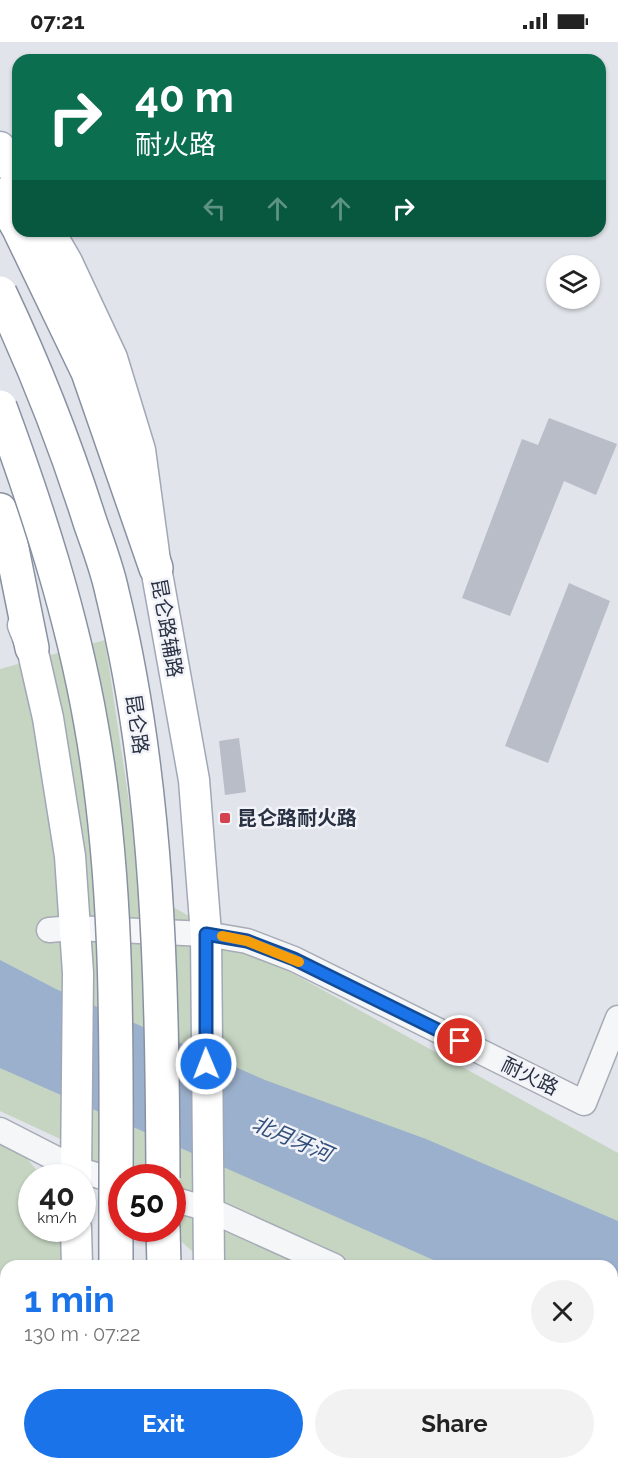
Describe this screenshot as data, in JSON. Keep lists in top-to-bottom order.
{
  "streets": {
    "highway": ["昆仑路"],
    "main road": ["昆仑路辅路"],
    "street": ["耐火路"]
  },
  "crossings": [
    ["昆仑路辅路", "耐火路"]
  ],
  "water": ["北月牙河"],
  "places": {
    "transit": ["昆仑路耐火路"]
  },
  "page": {
    "status": "07:21",
    "turn": ["40 m", "耐火路"],
    "speed": "40 km/h",
    "limit": "50",
    "heading": ["1 min", "130 m · 07:22"],
    "buttons": ["Exit", "Share"]
  }
}
